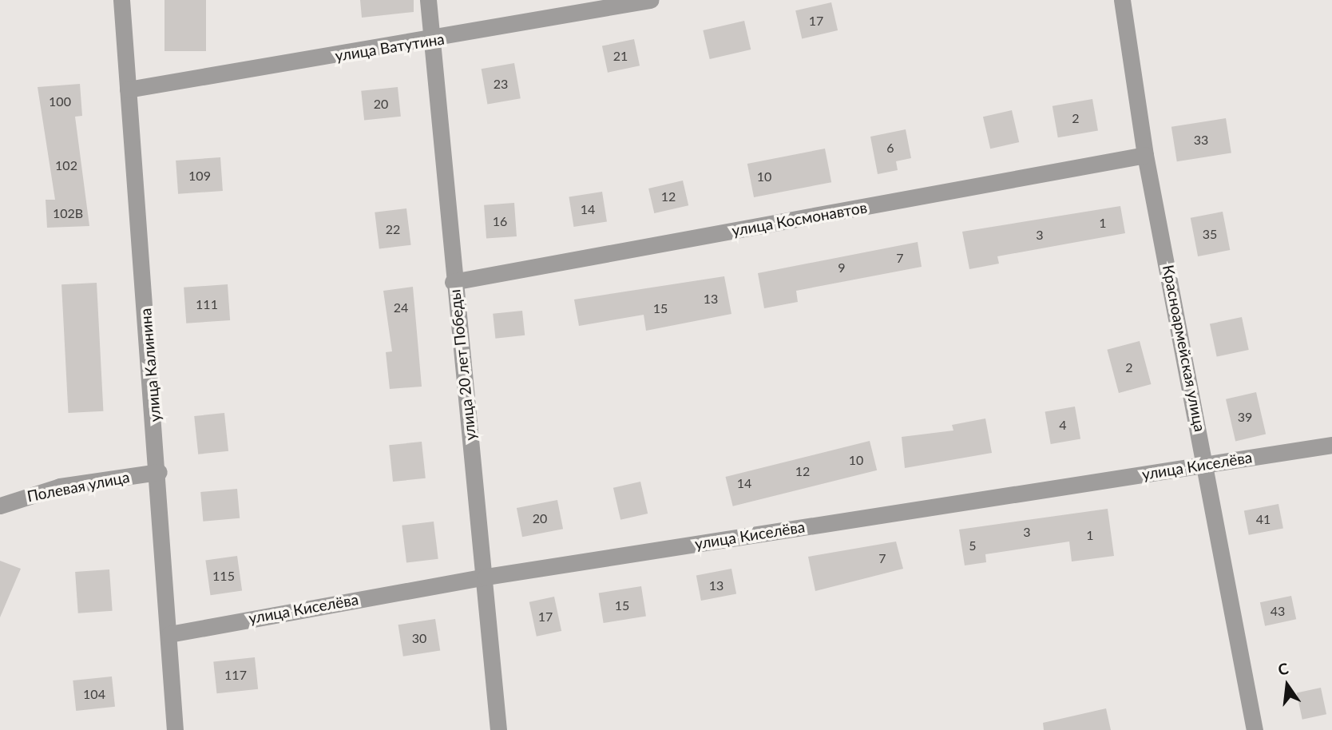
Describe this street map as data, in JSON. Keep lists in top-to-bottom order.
{
  "streets": {
    "street": [
      "улица Ватутина",
      "улица Космонавтов",
      "Красноармейская улица",
      "улица Калинина",
      "улица 20 лет Победы",
      "улица Киселёва",
      "Полевая улица"
    ]
  },
  "crossings": [
    ["улица Ватутина", "улица Калинина"],
    ["улица Ватутина", "улица 20 лет Победы"],
    ["улица Космонавтов", "Красноармейская улица"],
    ["улица Космонавтов", "улица 20 лет Победы"],
    ["Красноармейская улица", "улица Киселёва"],
    ["улица Калинина", "улица Киселёва"],
    ["улица Калинина", "Полевая улица"],
    ["улица 20 лет Победы", "улица Киселёва"]
  ],
  "house_numbers": [
    "17",
    "21",
    "23",
    "100",
    "20",
    "2",
    "33",
    "6",
    "102",
    "109",
    "10",
    "12",
    "14",
    "102В",
    "16",
    "1",
    "22",
    "35",
    "3",
    "7",
    "9",
    "13",
    "111",
    "24",
    "15",
    "2",
    "39",
    "4",
    "10",
    "12",
    "14",
    "20",
    "41",
    "3",
    "1",
    "5",
    "7",
    "115",
    "13",
    "15",
    "43",
    "17",
    "30",
    "117",
    "104"
  ],
  "north": "top"
}
